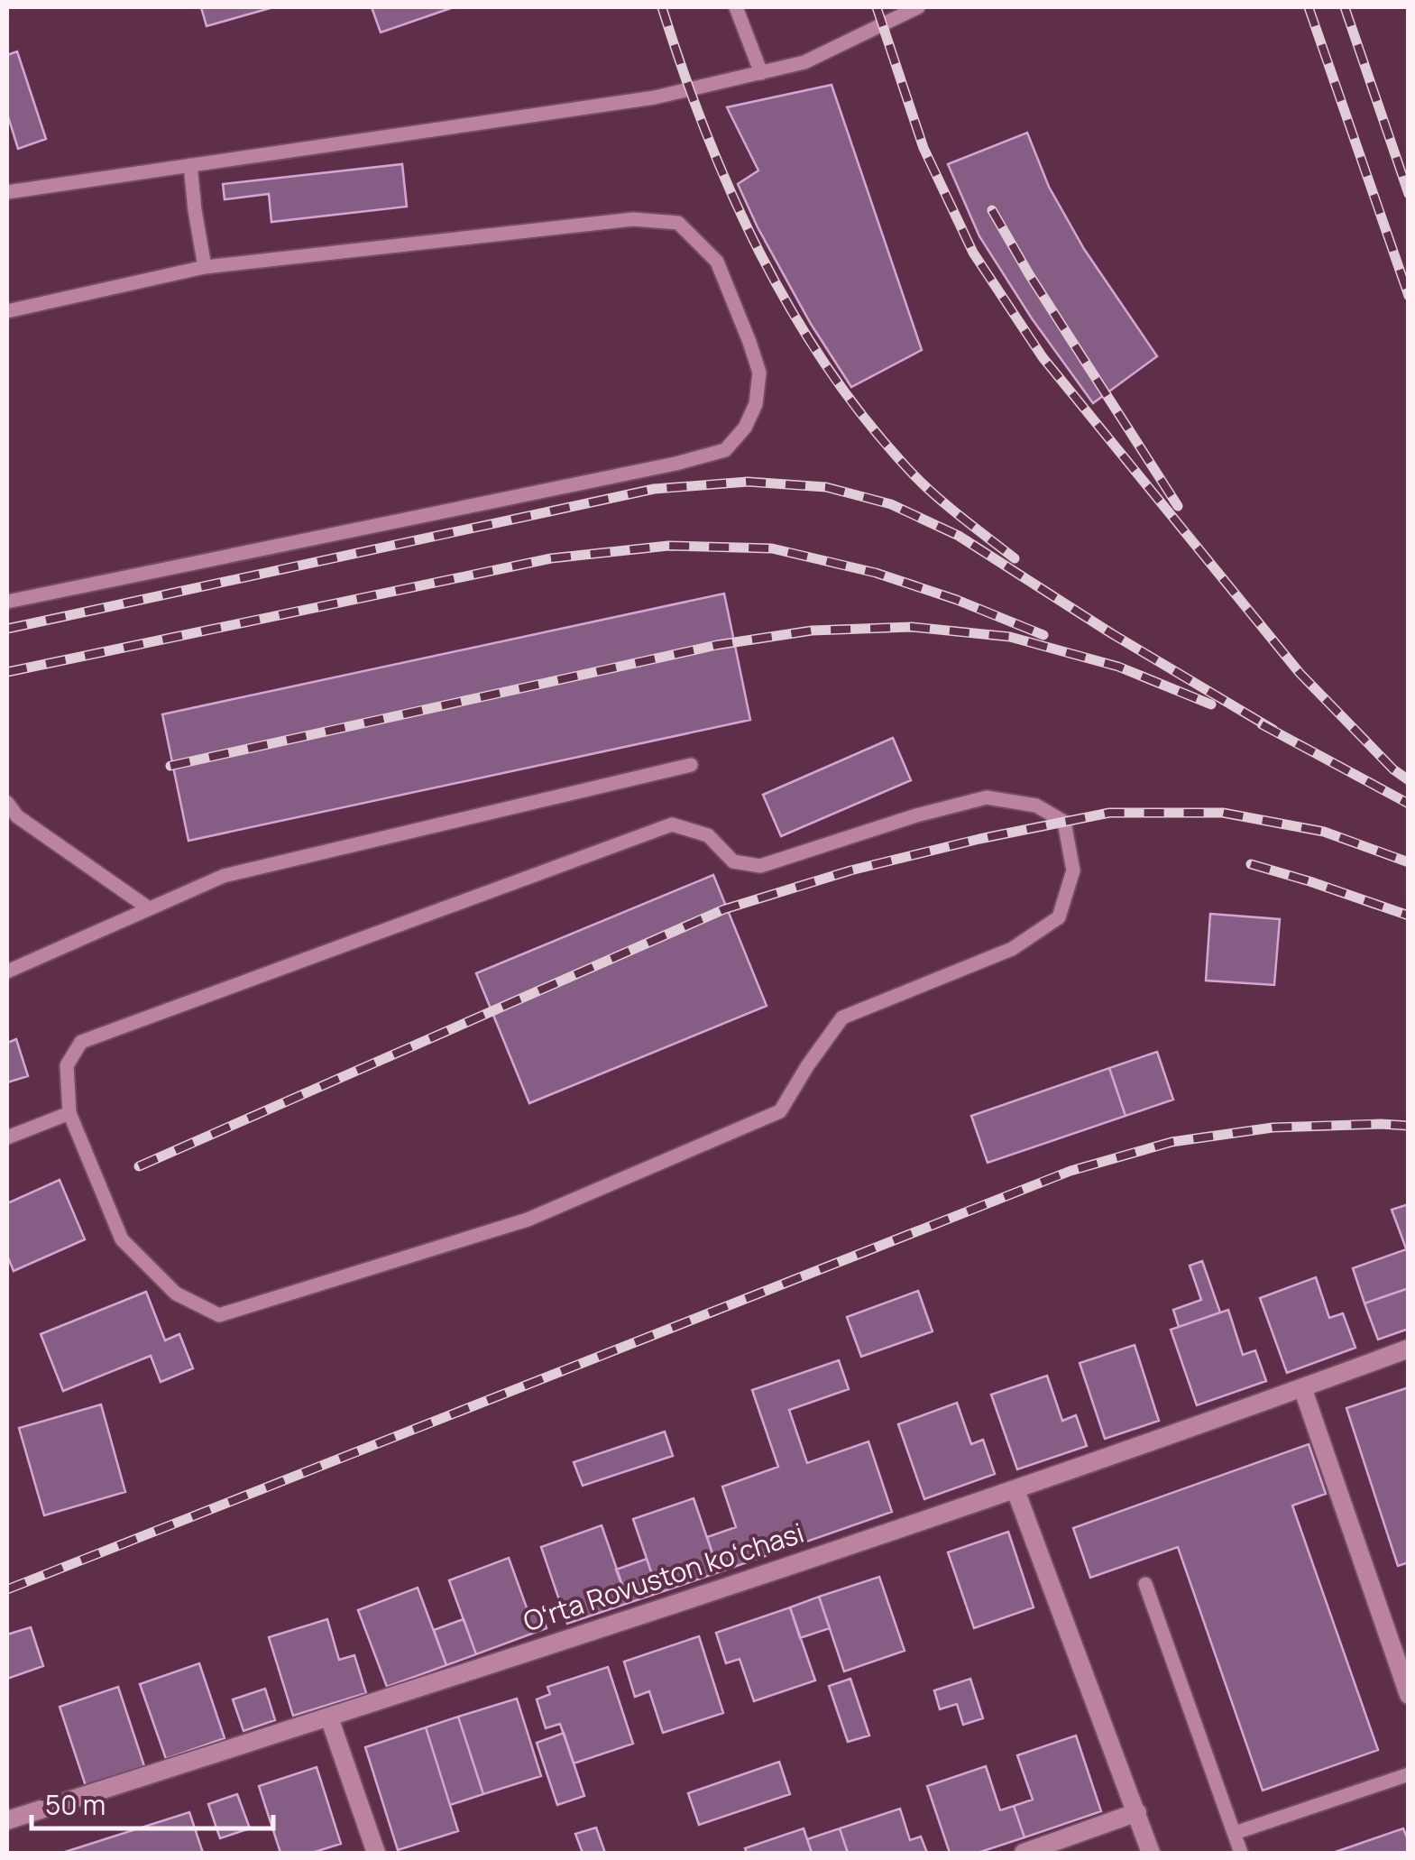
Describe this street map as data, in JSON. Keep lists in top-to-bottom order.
{
  "streets": {
    "street": ["Oʻrta Rovuston koʻchasi"]
  },
  "scale_bar": "50 m"
}
